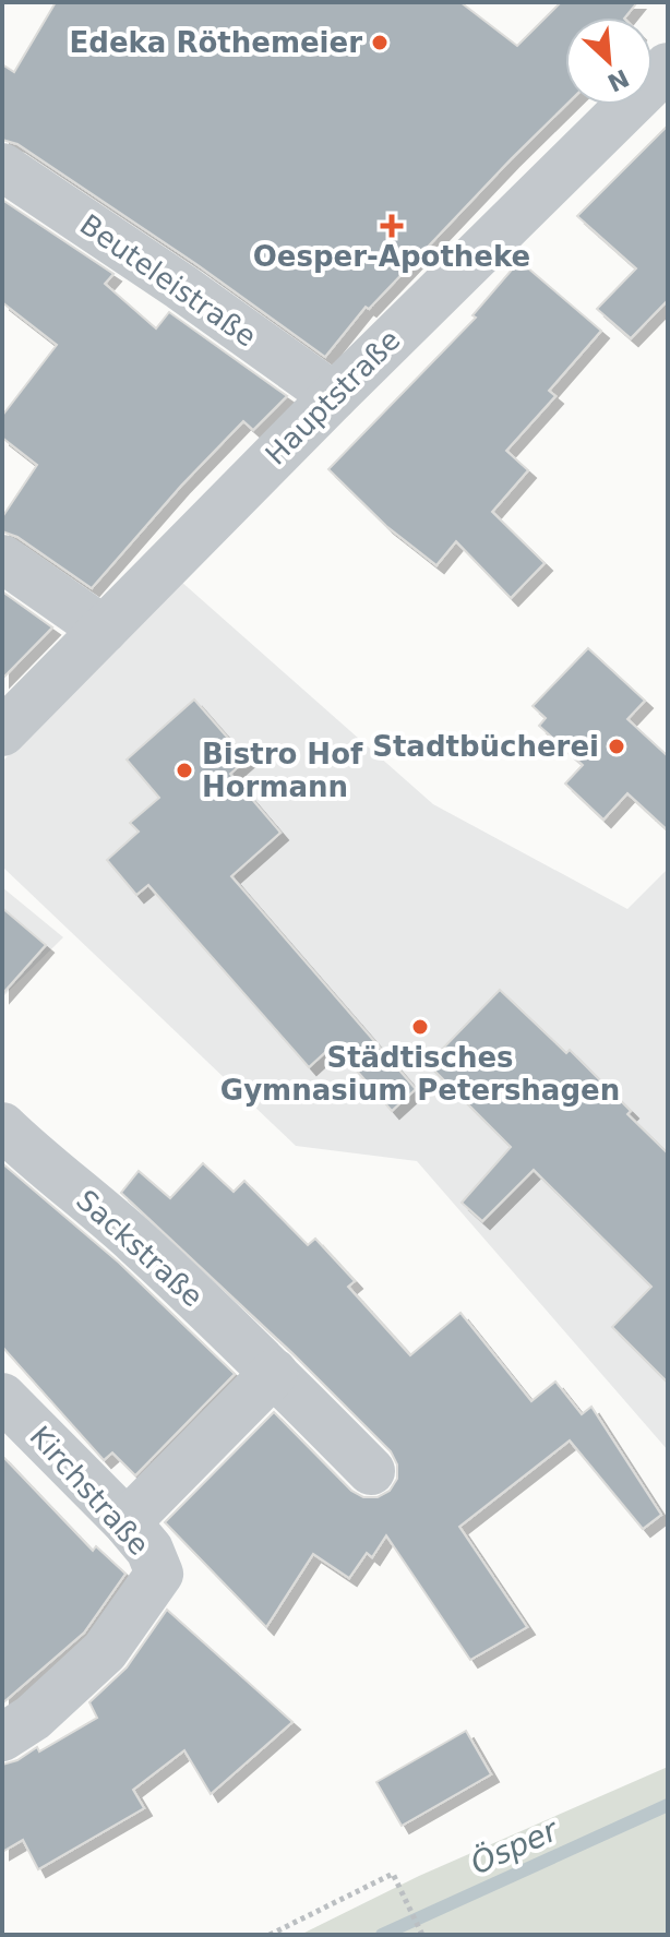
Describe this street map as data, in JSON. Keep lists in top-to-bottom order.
{
  "streets": {
    "street": [
      "Beuteleistraße",
      "Hauptstraße",
      "Sackstraße",
      "Kirchstraße"
    ]
  },
  "crossings": [
    ["Beuteleistraße", "Hauptstraße"]
  ],
  "water": ["Ösper"],
  "places": {
    "other": [
      "Edeka Röthemeier",
      "Stadtbücherei",
      "Bistro Hof Hormann",
      "Städtisches Gymnasium Petershagen"
    ],
    "health": ["Oesper-Apotheke"]
  },
  "north": "bottom right"
}
